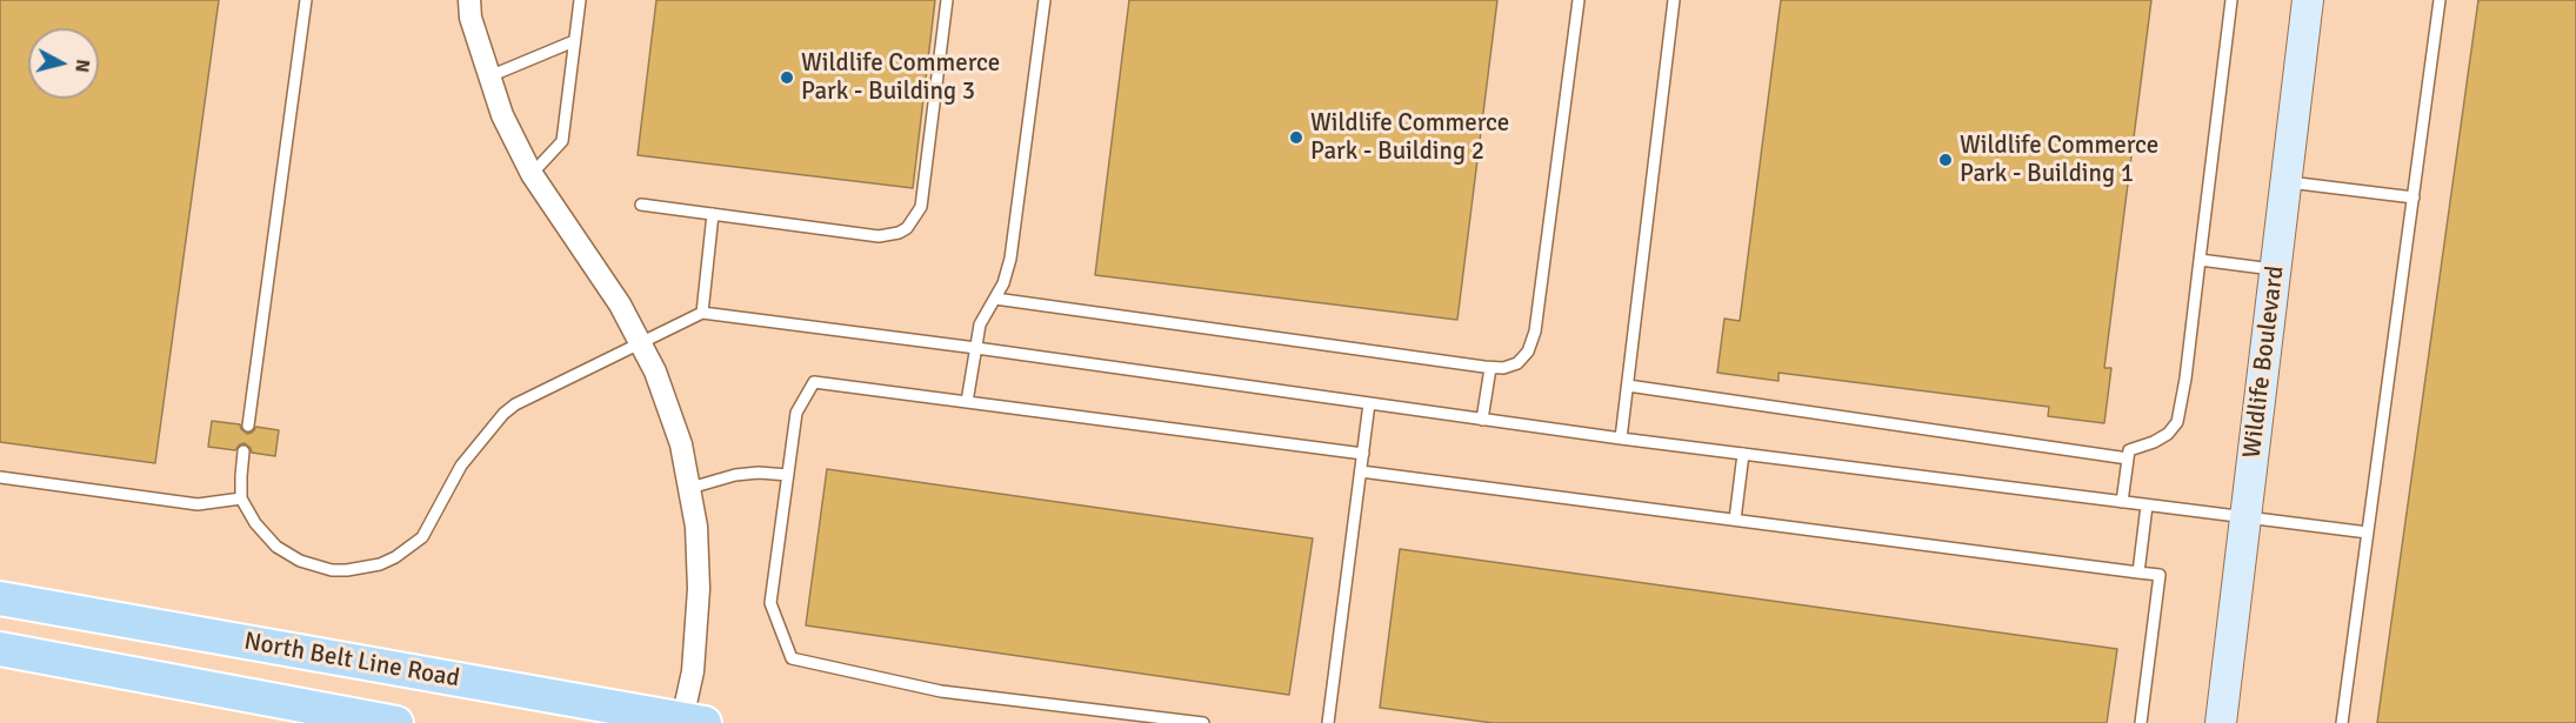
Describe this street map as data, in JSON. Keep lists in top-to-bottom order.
{
  "streets": {
    "main road": ["North Belt Line Road"],
    "street": ["Wildlife Boulevard"]
  },
  "places": ["Wildlife Commerce Park - Building 3", "Wildlife Commerce Park - Building 2", "Wildlife Commerce Park - Building 1"],
  "north": "right"
}
